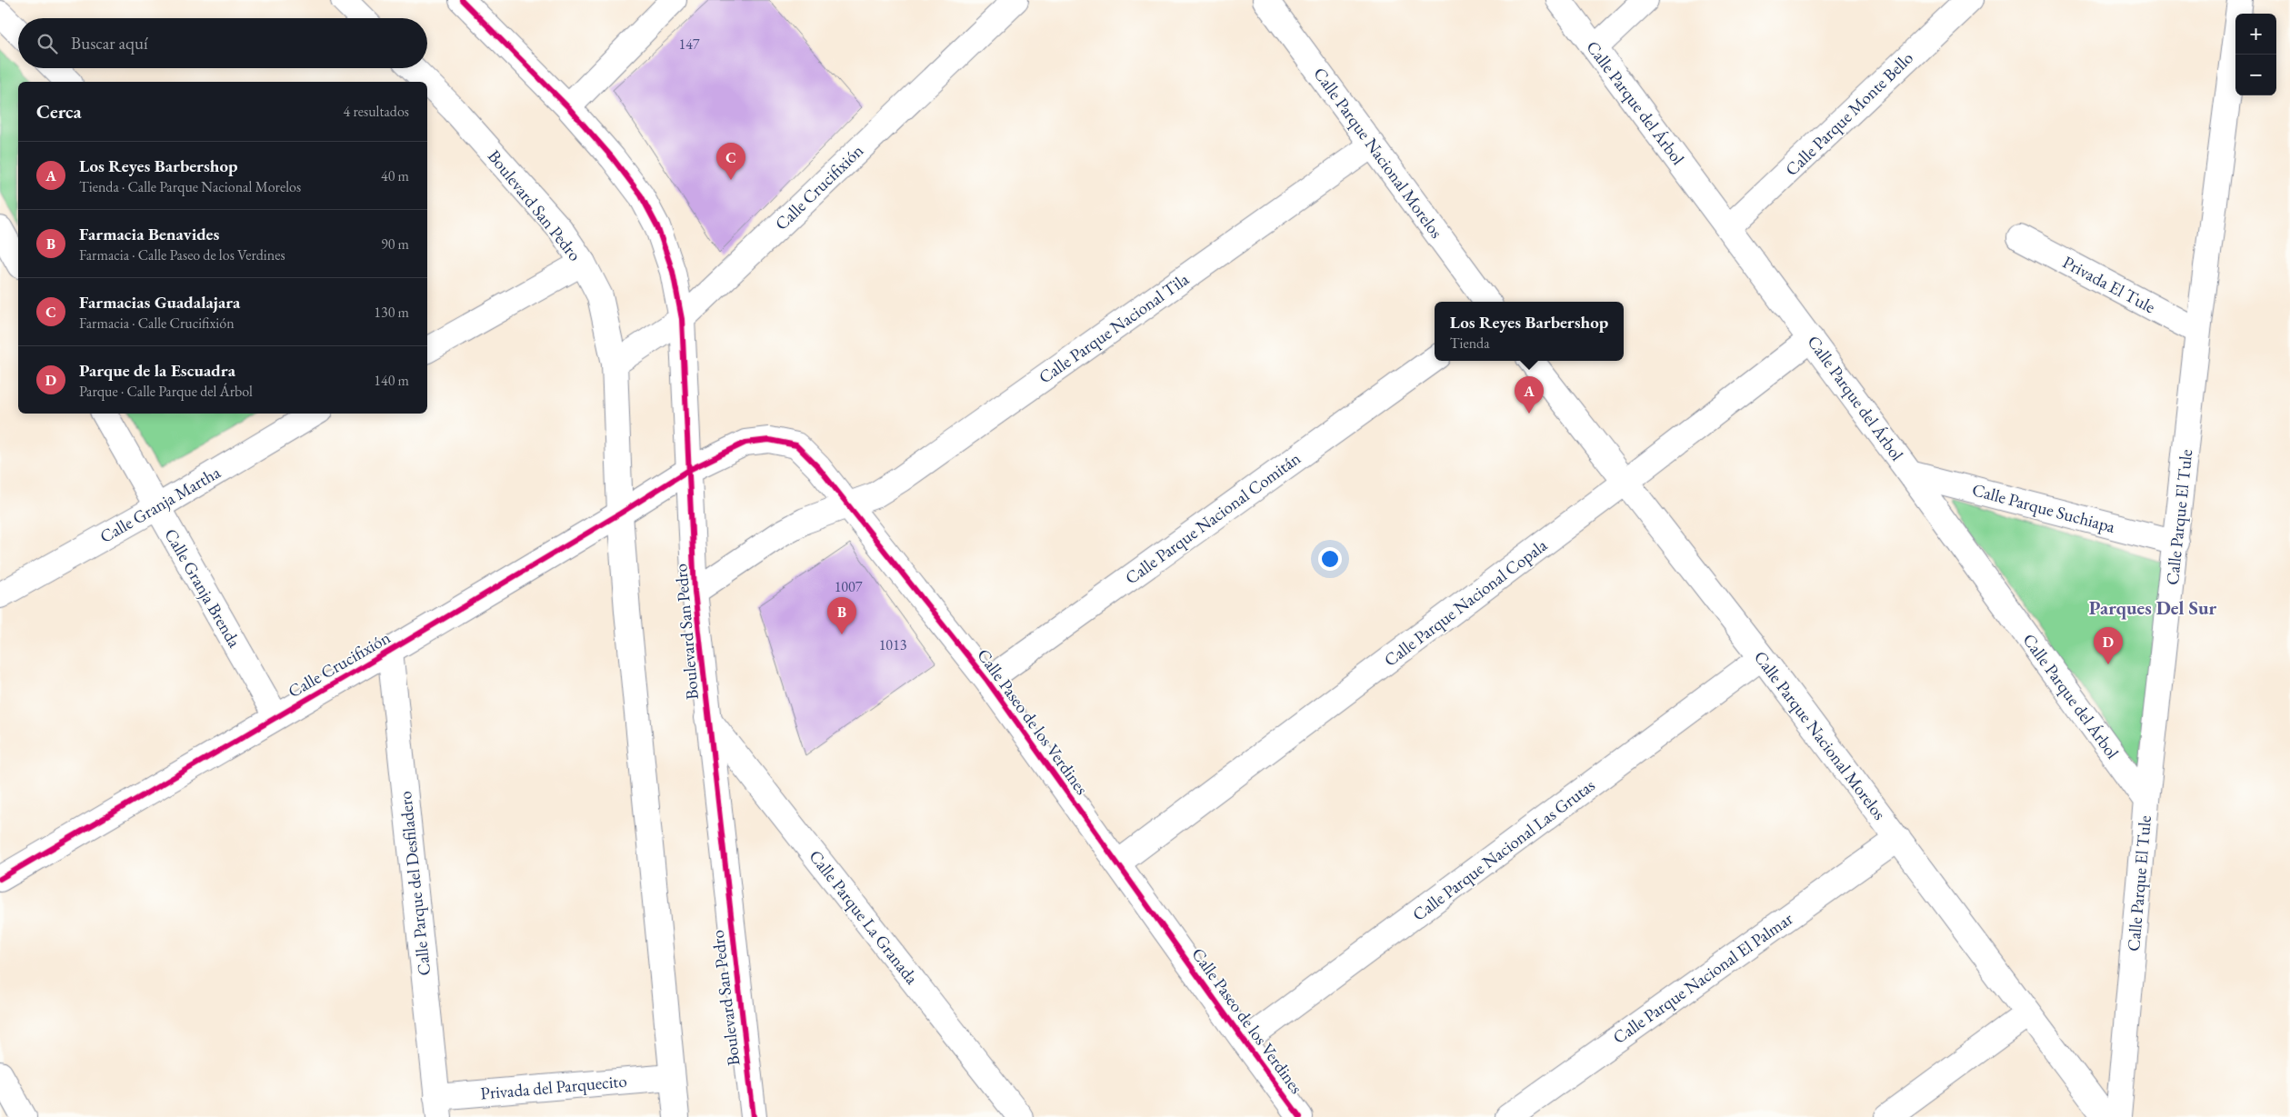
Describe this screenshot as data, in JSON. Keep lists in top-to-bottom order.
{
  "streets": {
    "street": [
      "Calle Parque del Árbol",
      "Calle Parque Monte Bello",
      "Calle Parque Nacional Morelos",
      "Calle Crucifixión",
      "Boulevard San Pedro",
      "Privada El Tule",
      "Calle Parque Nacional Tila",
      "Calle Granja Martha",
      "Calle Parque Suchiapa",
      "Calle Parque El Tule",
      "Calle Parque Nacional Comitán",
      "Calle Granja Brenda",
      "Calle Parque Nacional Copala",
      "Calle Paseo de los Verdines",
      "Calle Parque Nacional Las Grutas",
      "Calle Parque del Desfiladero",
      "Calle Parque La Granada",
      "Calle Parque Nacional El Palmar",
      "Privada del Parquecito"
    ]
  },
  "crossings": [
    ["Calle Parque del Árbol", "Calle Parque Monte Bello"],
    ["Calle Parque del Árbol", "Calle Parque Suchiapa"],
    ["Calle Parque del Árbol", "Calle Parque El Tule"],
    ["Calle Parque del Árbol", "Calle Parque Nacional Copala"],
    ["Calle Parque Nacional Morelos", "Calle Parque Nacional Tila"],
    ["Calle Parque Nacional Morelos", "Calle Parque Nacional Copala"],
    ["Calle Parque Nacional Morelos", "Calle Parque Nacional Las Grutas"],
    ["Calle Parque Nacional Morelos", "Calle Parque Nacional El Palmar"],
    ["Calle Crucifixión", "Boulevard San Pedro"],
    ["Calle Crucifixión", "Calle Granja Brenda"],
    ["Calle Crucifixión", "Calle Paseo de los Verdines"],
    ["Calle Crucifixión", "Calle Parque del Desfiladero"],
    ["Boulevard San Pedro", "Calle Parque Nacional Tila"],
    ["Boulevard San Pedro", "Calle Paseo de los Verdines"],
    ["Boulevard San Pedro", "Calle Parque La Granada"],
    ["Boulevard San Pedro", "Privada del Parquecito"],
    ["Privada El Tule", "Calle Parque El Tule"],
    ["Calle Parque Nacional Tila", "Calle Paseo de los Verdines"],
    ["Calle Granja Martha", "Calle Granja Brenda"],
    ["Calle Parque Suchiapa", "Calle Parque El Tule"],
    ["Calle Parque Nacional Comitán", "Calle Paseo de los Verdines"],
    ["Calle Parque Nacional Copala", "Calle Paseo de los Verdines"],
    ["Calle Paseo de los Verdines", "Calle Parque Nacional Las Grutas"],
    ["Calle Parque del Desfiladero", "Privada del Parquecito"]
  ],
  "districts": ["Parques Del Sur"],
  "house_numbers": ["147", "1007", "1013"],
  "page": {
    "map_buttons": ["+", "−"],
    "search": "Buscar aquí",
    "heading": ["Cerca", "4 resultados"],
    "list": [
      {
        "mark": "A",
        "name": "Los Reyes Barbershop",
        "note": "Tienda · Calle Parque Nacional Morelos",
        "value": "40 m"
      },
      {
        "mark": "B",
        "name": "Farmacia Benavides",
        "note": "Farmacia · Calle Paseo de los Verdines",
        "value": "90 m"
      },
      {
        "mark": "C",
        "name": "Farmacias Guadalajara",
        "note": "Farmacia · Calle Crucifixión",
        "value": "130 m"
      },
      {
        "mark": "D",
        "name": "Parque de la Escuadra",
        "note": "Parque · Calle Parque del Árbol",
        "value": "140 m"
      }
    ],
    "pins": [
      "C",
      "A",
      "B",
      "D"
    ],
    "popup": ["Los Reyes Barbershop", "Tienda"]
  }
}
